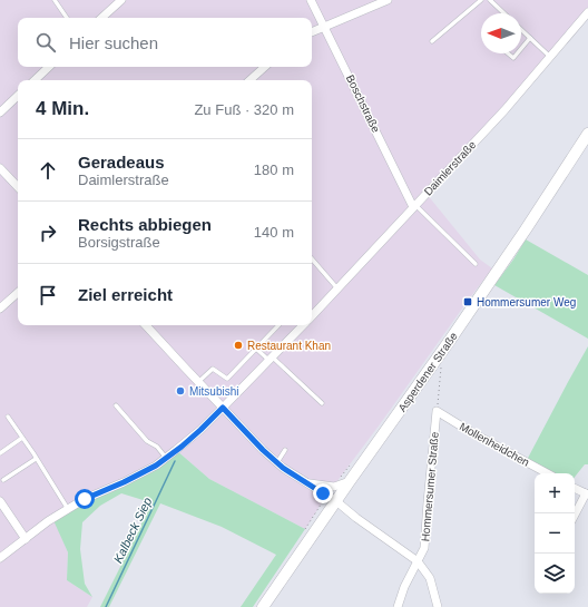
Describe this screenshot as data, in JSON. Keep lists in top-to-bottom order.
{
  "streets": {
    "main road": ["Asperdener Straße"],
    "street": [
      "Boschstraße",
      "Daimlerstraße",
      "Mollenheidchen",
      "Hommersumer Straße"
    ]
  },
  "crossings": [
    ["Boschstraße", "Daimlerstraße"],
    ["Mollenheidchen", "Hommersumer Straße"]
  ],
  "water": ["Kalbeck Siep"],
  "places": {
    "transit": ["Hommersumer Weg"],
    "other": ["Restaurant Khan", "Mitsubishi"]
  },
  "north": "left",
  "page": {
    "search": "Hier suchen",
    "heading": ["4 Min.", "Zu Fuß · 320 m"],
    "list": [
      ["Geradeaus", "Daimlerstraße", "180 m"],
      ["Rechts abbiegen", "Borsigstraße", "140 m"],
      "Ziel erreicht"
    ],
    "map_buttons": ["+", "−"]
  }
}
